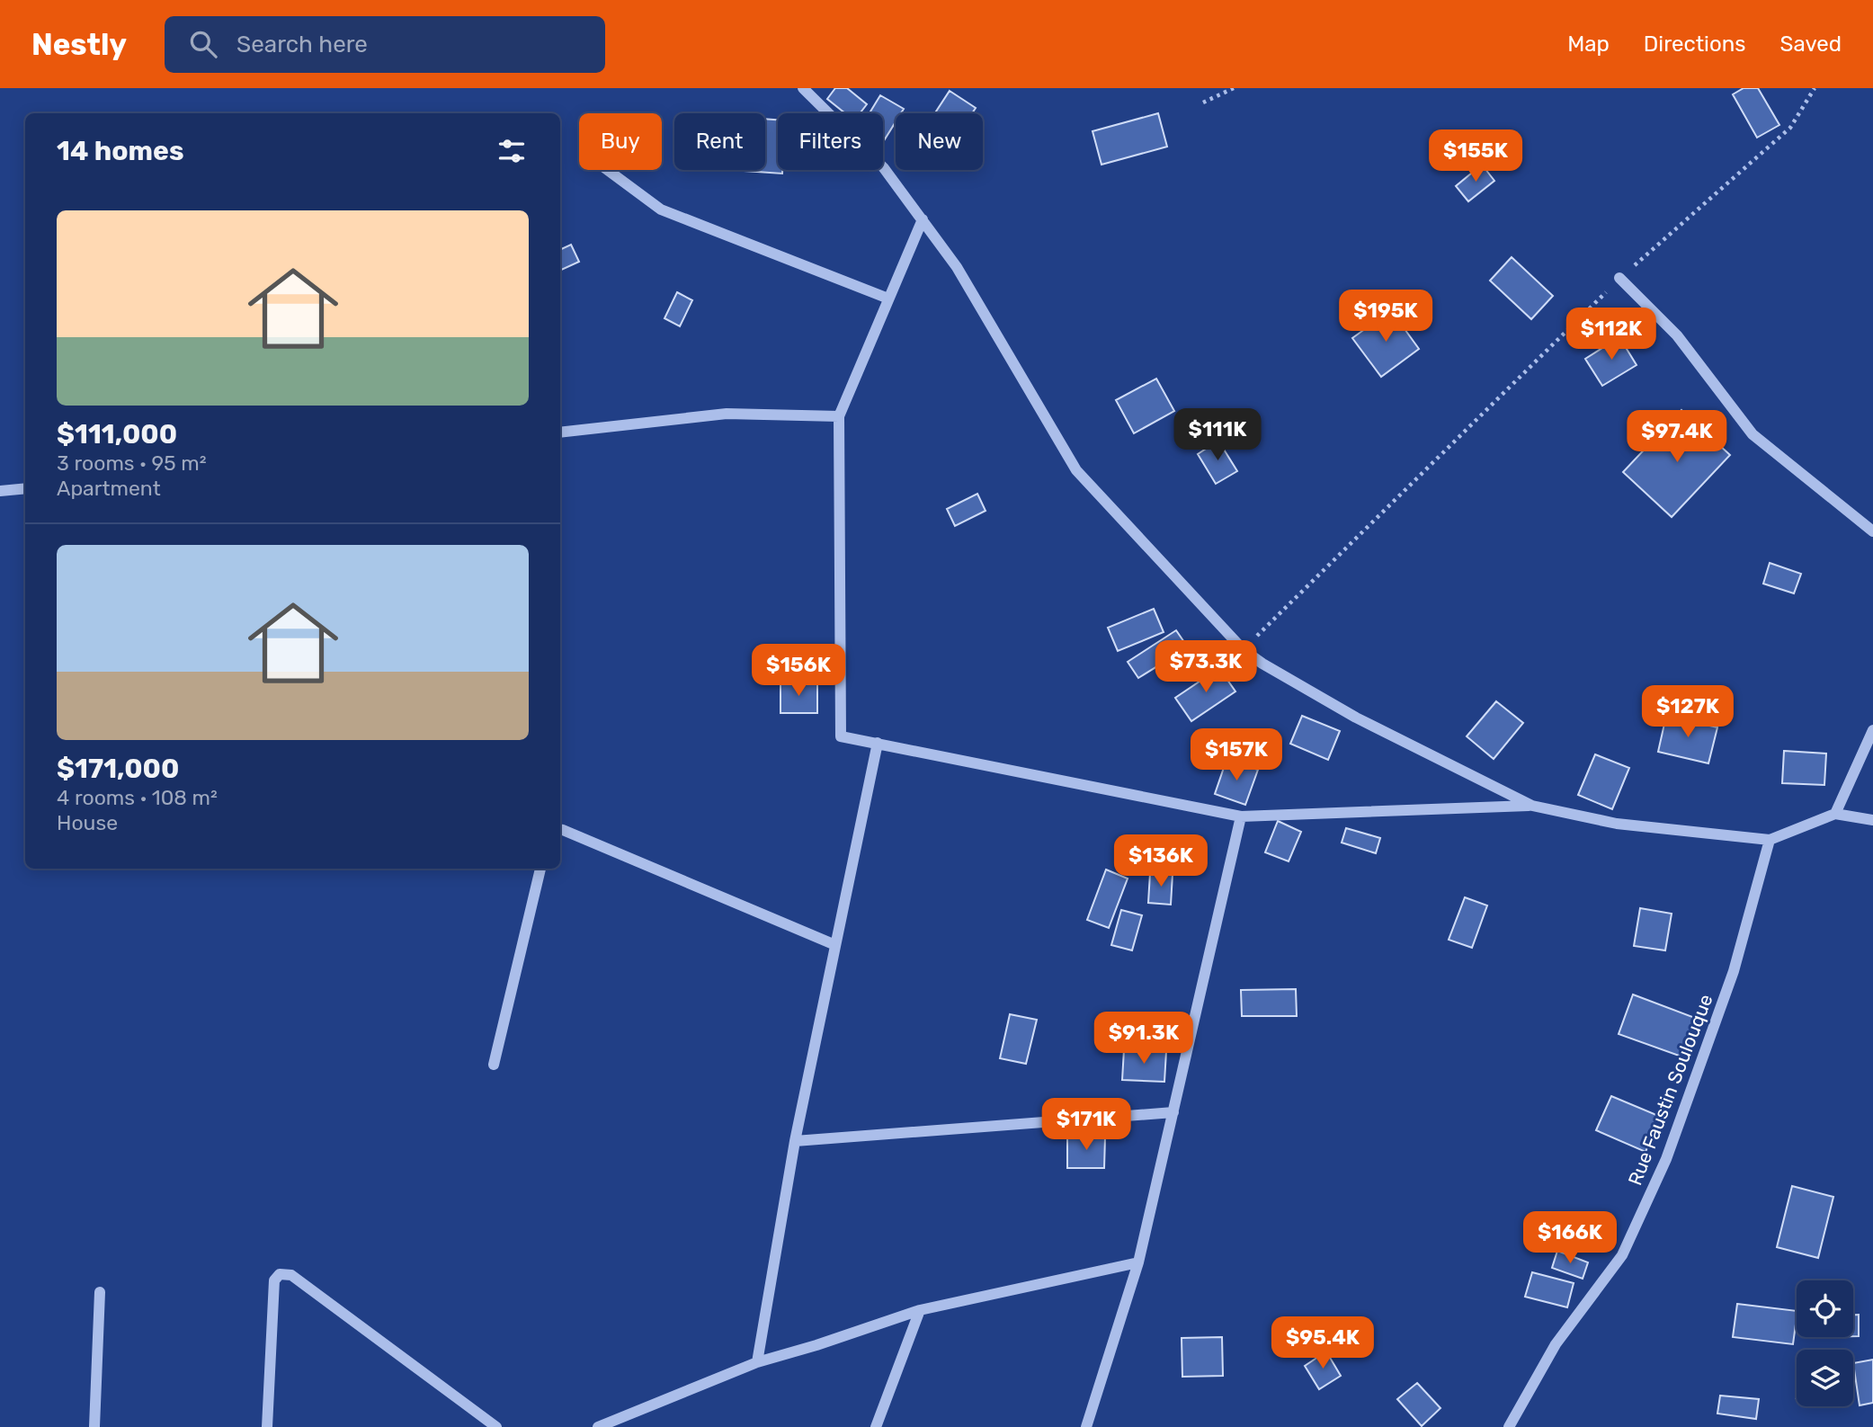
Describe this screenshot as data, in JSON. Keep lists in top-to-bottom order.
{
  "streets": {
    "street": ["Rue Faustin Soulouque"]
  },
  "page": {
    "header": "Nestly",
    "search": "Search here",
    "nav": ["Map", "Directions", "Saved"],
    "chip": [
      "Buy",
      "Rent",
      "Filters",
      "New"
    ],
    "heading": "14 homes",
    "price": [
      "$155K",
      "$195K",
      "$112K",
      "$111K",
      "$97.4K",
      "$73.3K",
      "$156K",
      "$127K",
      "$157K",
      "$136K",
      "$91.3K",
      "$171K",
      "$166K",
      "$95.4K"
    ],
    "list": [
      {
        "name": "$111,000",
        "note": "3 rooms · 95 m² · Apartment"
      },
      {
        "name": "$171,000",
        "note": "4 rooms · 108 m² · House"
      }
    ]
  }
}
